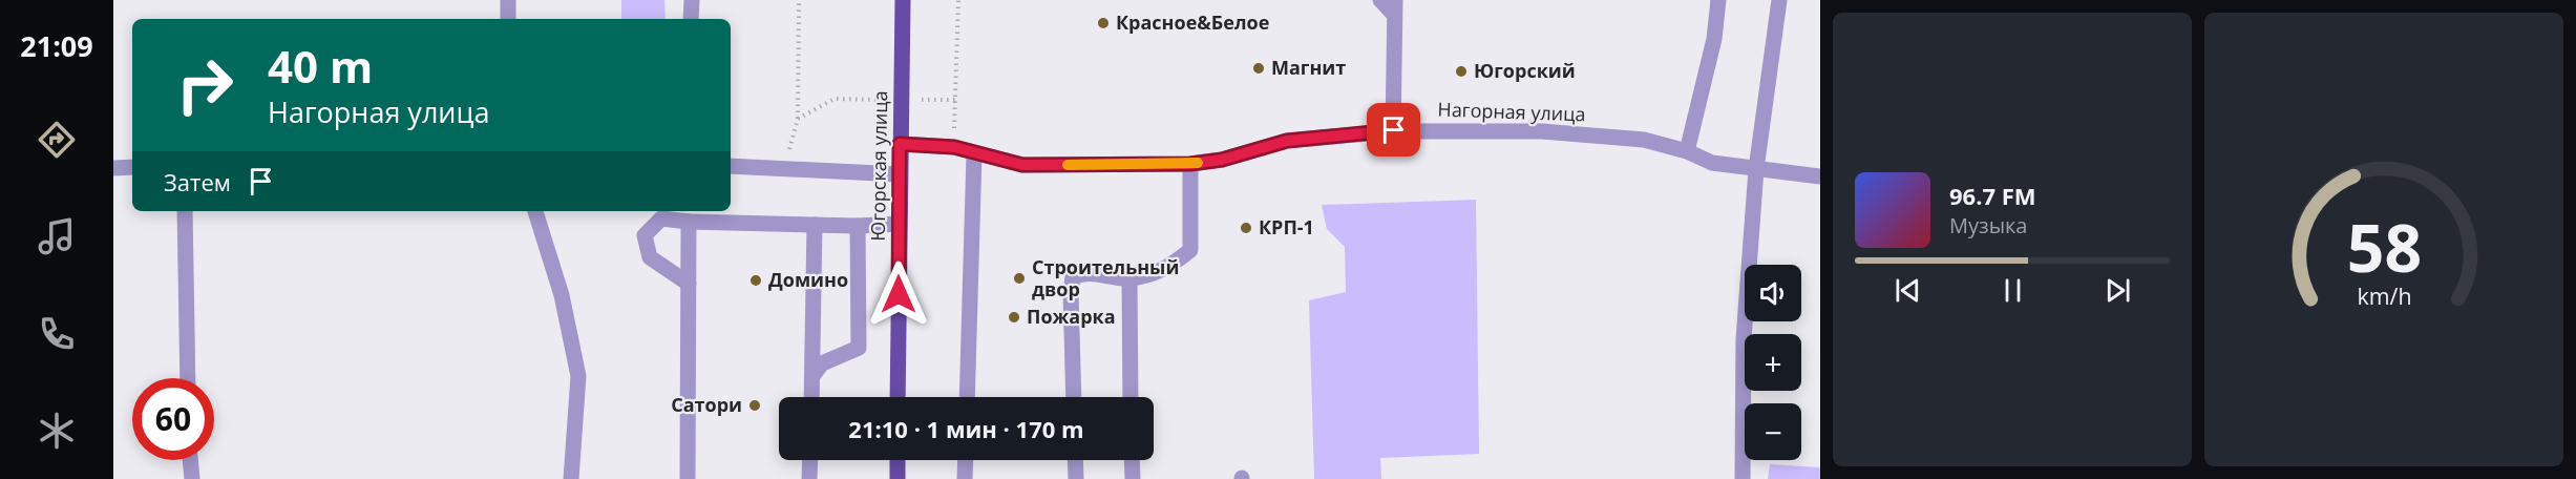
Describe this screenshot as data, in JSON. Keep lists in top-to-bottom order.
{
  "streets": {
    "main road": ["Югорская улица"],
    "street": ["Нагорная улица"]
  },
  "crossings": [
    ["Нагорная улица", "Югорская улица"]
  ],
  "places": [
    "Красное&Белое",
    "Магнит",
    "Югорский",
    "КРП-1",
    "Строительный двор",
    "Домино",
    "Пожарка",
    "Сатори"
  ],
  "page": {
    "tabs": "21:09",
    "turn": ["40 m", "Нагорная улица"],
    "then": "Затем",
    "song": ["96.7 FM", "Музыка"],
    "map_buttons": ["+", "−"],
    "limit": "60",
    "trip": "21:10 · 1 мин · 170 m",
    "gauge": ["58", "km/h"]
  }
}
